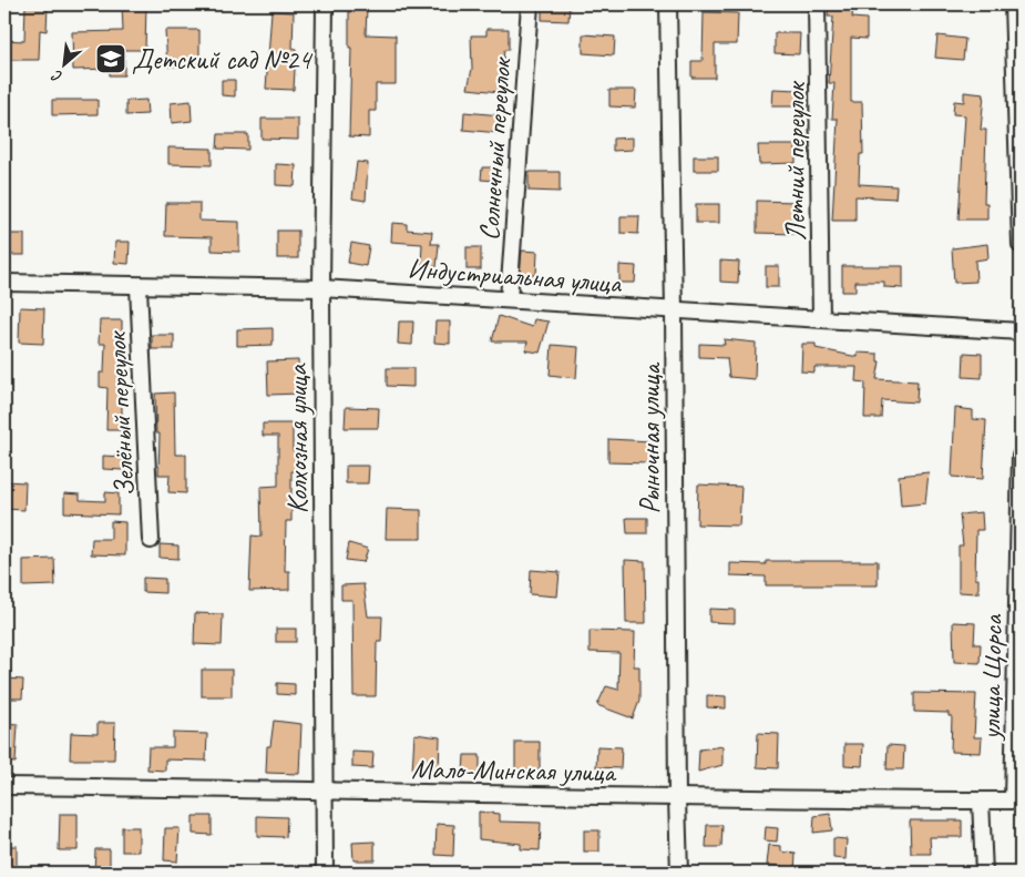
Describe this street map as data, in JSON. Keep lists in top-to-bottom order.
{
  "streets": {
    "street": [
      "Солнечный переулок",
      "Летний переулок",
      "Индустриальная улица",
      "Зелёный переулок",
      "Колхозная улица",
      "Рыночная улица",
      "улица Щорса",
      "Мало-Минская улица"
    ]
  },
  "crossings": [
    ["Солнечный переулок", "Индустриальная улица"],
    ["Летний переулок", "Индустриальная улица"],
    ["Индустриальная улица", "Зелёный переулок"],
    ["Индустриальная улица", "Колхозная улица"],
    ["Индустриальная улица", "Рыночная улица"],
    ["Колхозная улица", "Мало-Минская улица"],
    ["Рыночная улица", "Мало-Минская улица"],
    ["улица Щорса", "Мало-Минская улица"]
  ],
  "places": {
    "school or university": ["Детский сад №24"]
  },
  "north": "bottom left"
}
